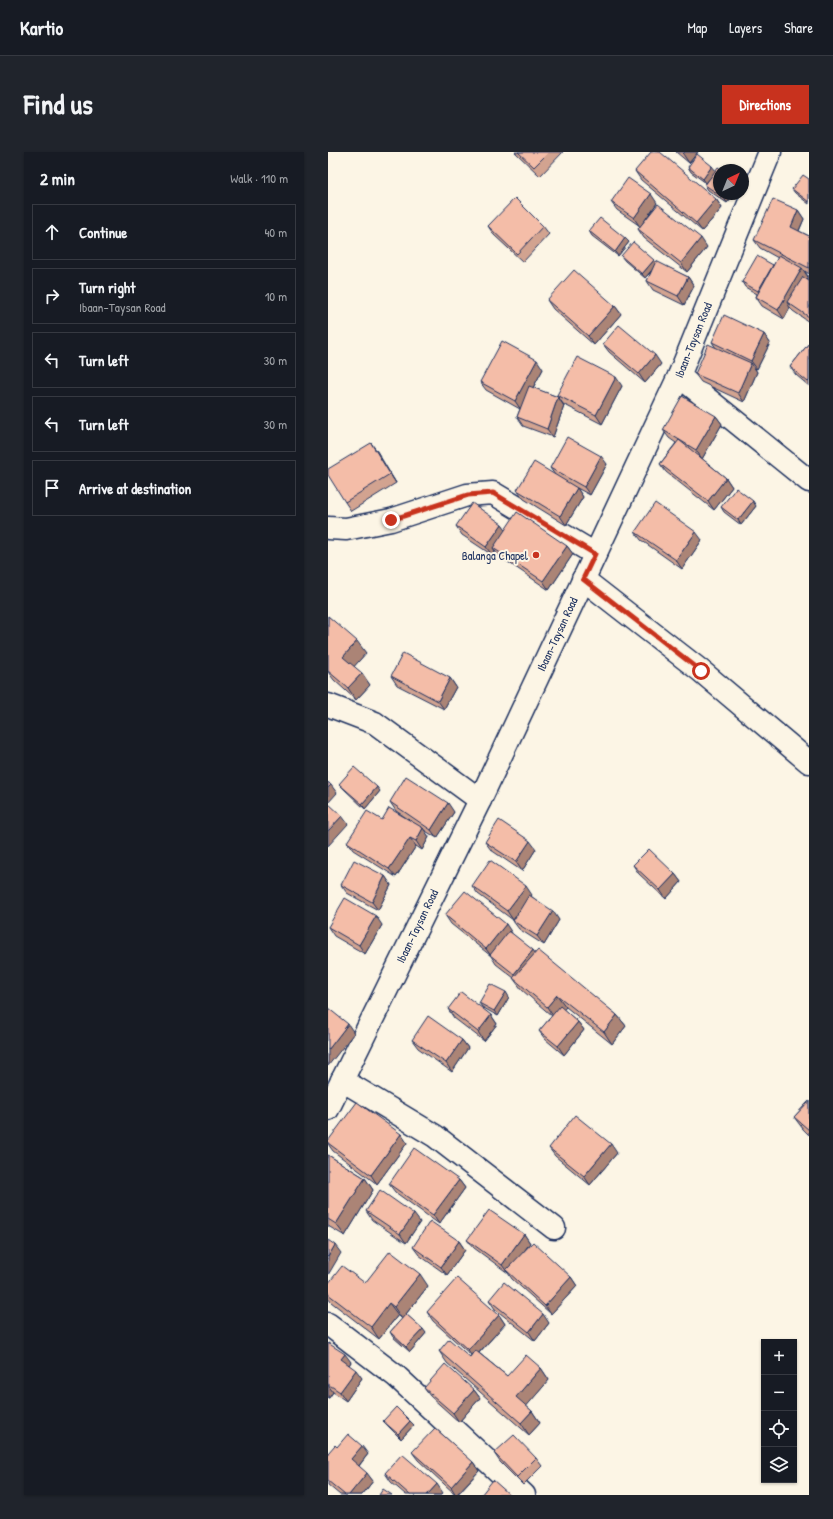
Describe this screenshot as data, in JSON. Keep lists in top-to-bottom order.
{
  "streets": {
    "street": ["Ibaan-Taysan Road"]
  },
  "places": ["Balanga Chapel"],
  "north": "top right",
  "page": {
    "header": "Kartio",
    "nav": ["Map", "Layers", "Share"],
    "title": "Find us",
    "buttons": "Directions",
    "heading": ["2 min", "Walk · 110 m"],
    "list": [
      ["Continue", "40 m"],
      ["Turn right", "Ibaan-Taysan Road", "10 m"],
      ["Turn left", "30 m"],
      ["Turn left", "30 m"],
      "Arrive at destination"
    ],
    "map_buttons": ["+", "−"]
  }
}
